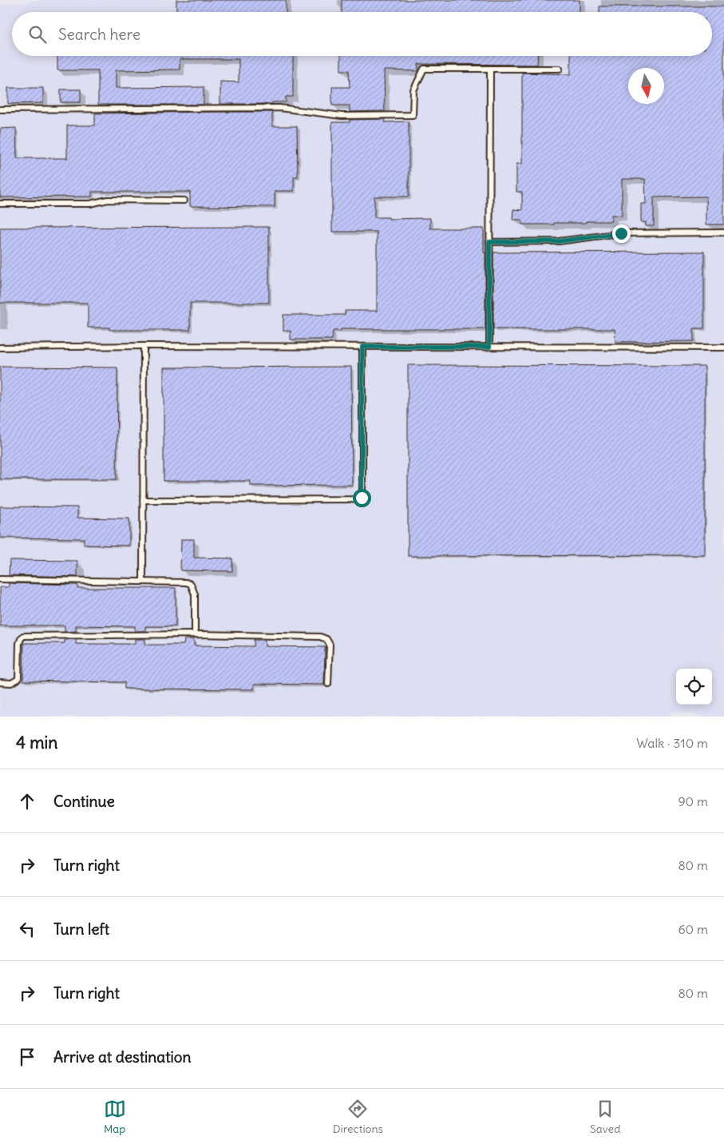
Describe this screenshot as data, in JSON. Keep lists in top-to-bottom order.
{
  "north": "bottom",
  "page": {
    "search": "Search here",
    "heading": ["4 min", "Walk · 310 m"],
    "list": [
      ["Continue", "90 m"],
      ["Turn right", "80 m"],
      ["Turn left", "60 m"],
      ["Turn right", "80 m"],
      "Arrive at destination"
    ],
    "nav": ["Map", "Directions", "Saved"]
  }
}
